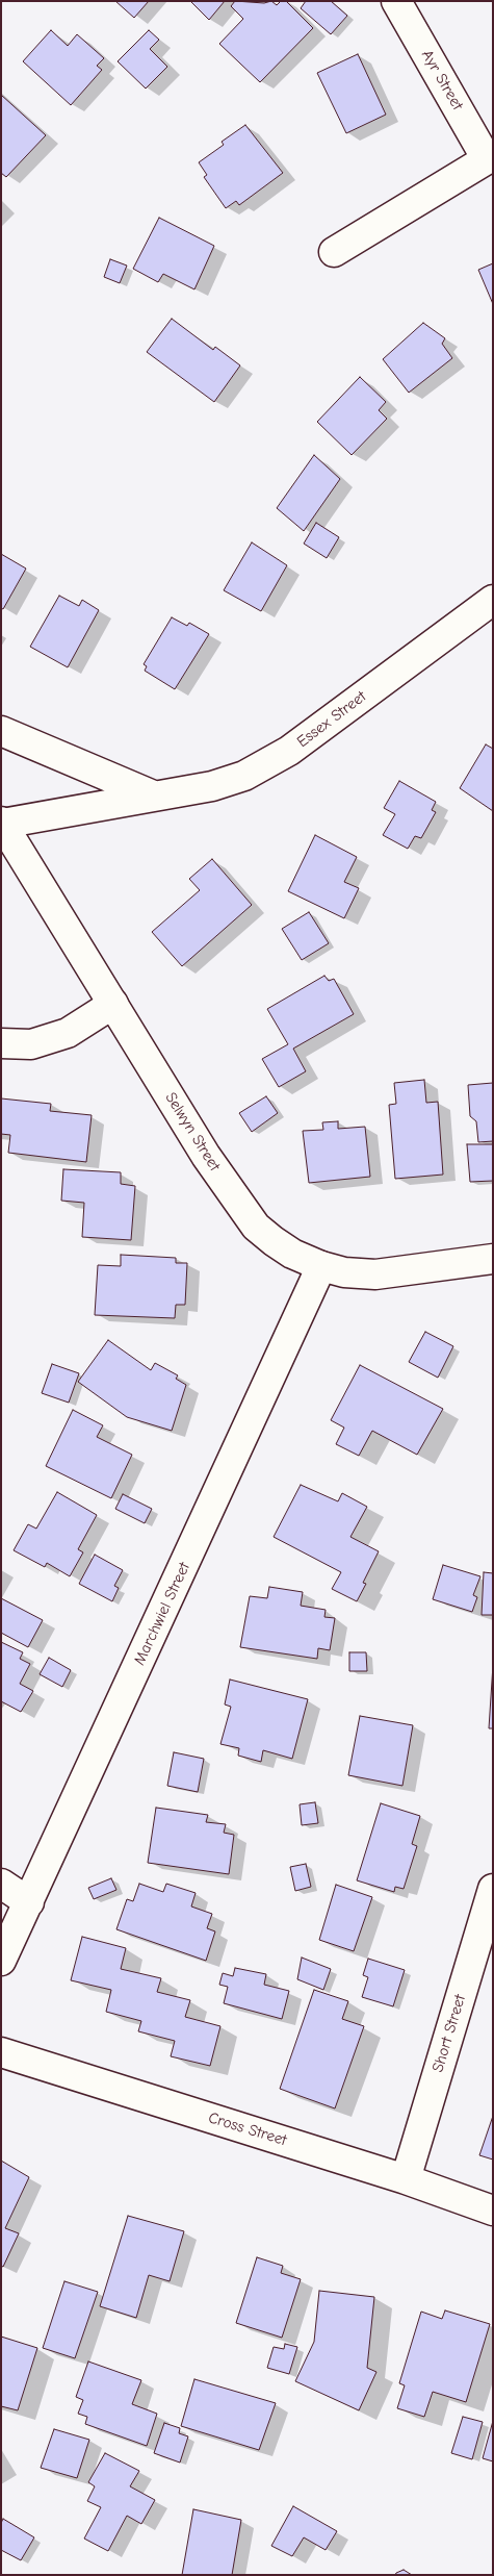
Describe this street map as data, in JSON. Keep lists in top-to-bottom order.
{
  "streets": {
    "street": [
      "Ayr Street",
      "Essex Street",
      "Selwyn Street",
      "Marchwiel Street",
      "Short Street",
      "Cross Street"
    ]
  },
  "crossings": [
    ["Essex Street", "Selwyn Street"],
    ["Selwyn Street", "Marchwiel Street"],
    ["Short Street", "Cross Street"]
  ]
}
